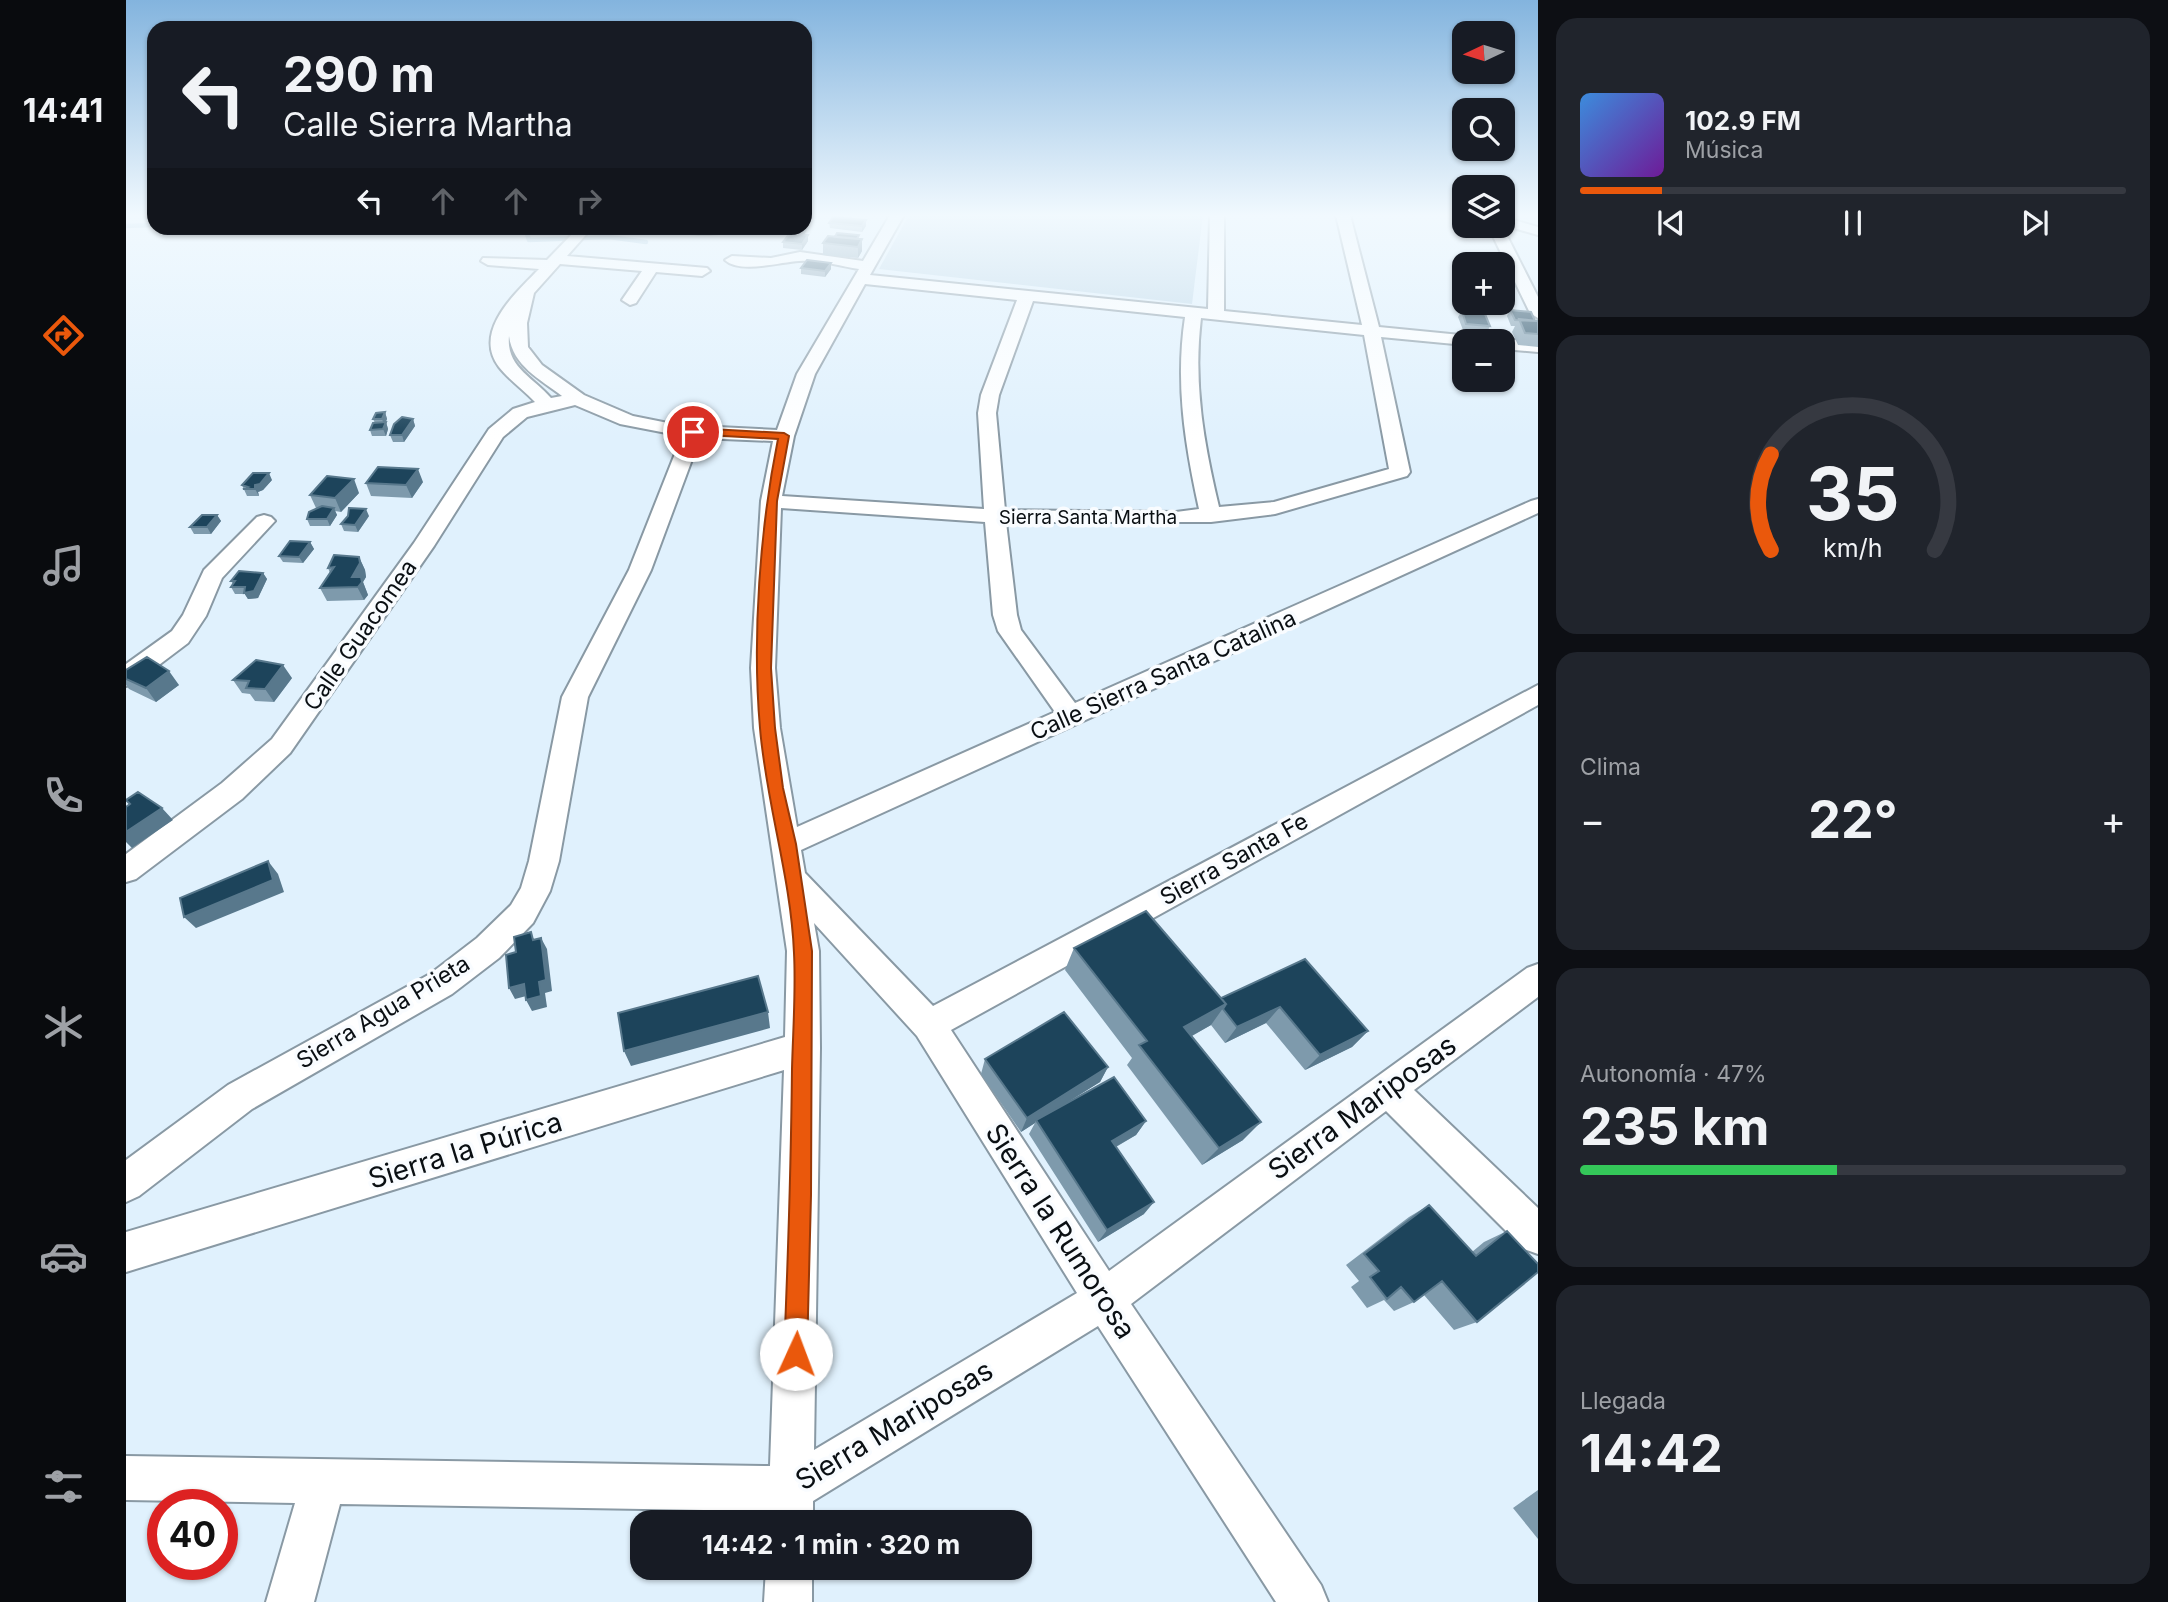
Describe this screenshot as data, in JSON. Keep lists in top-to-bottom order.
{
  "streets": {
    "street": [
      "Sierra Santa Martha",
      "Calle Guacomea",
      "Calle Sierra Santa Catalina",
      "Sierra Santa Fe",
      "Sierra Agua Prieta",
      "Sierra Mariposas",
      "Sierra la Púrica",
      "Sierra la Rumorosa"
    ]
  },
  "crossings": [
    ["Calle Sierra Santa Catalina", "Sierra la Rumorosa"],
    ["Sierra Santa Fe", "Sierra la Rumorosa"],
    ["Sierra Mariposas", "Sierra la Rumorosa"]
  ],
  "north": "left",
  "page": {
    "tabs": "14:41",
    "map_buttons": ["+", "−"],
    "turn": ["290 m", "Calle Sierra Martha"],
    "song": ["102.9 FM", "Música"],
    "tile": [
      "Clima",
      ["Autonomía · 47%", "235 km"],
      ["Llegada", "14:42"]
    ],
    "heat": ["−", "22°", "+"],
    "limit": "40",
    "trip": "14:42 · 1 min · 320 m",
    "gauge": ["35", "km/h"]
  }
}
